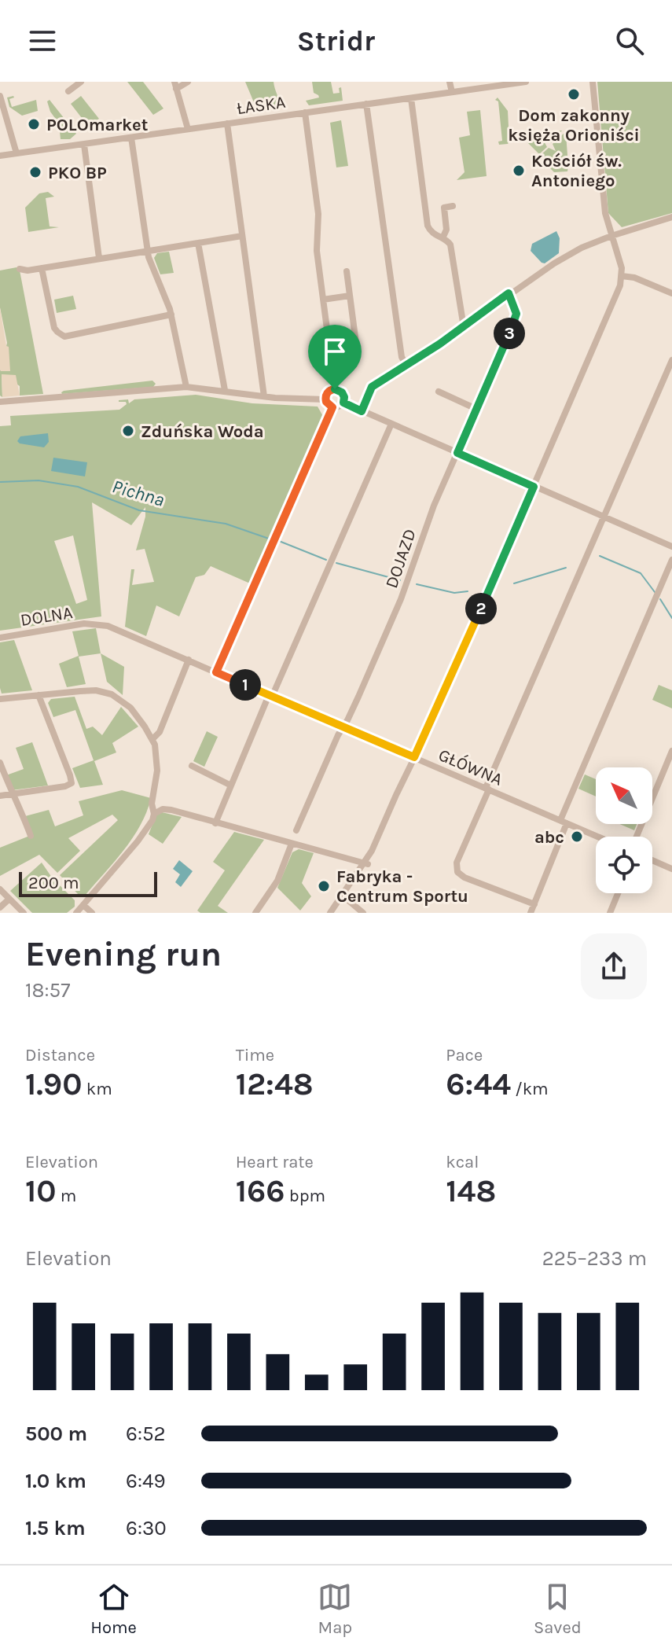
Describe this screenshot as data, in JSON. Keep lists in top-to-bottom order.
{
  "streets": {
    "street": [
      "ŁASKA",
      "DOJAZD",
      "DOLNA",
      "GŁÓWNA"
    ]
  },
  "crossings": [
    ["DOJAZD", "GŁÓWNA"],
    ["DOLNA", "GŁÓWNA"]
  ],
  "water": ["Pichna"],
  "places": [
    "Dom zakonny księża Orioniści",
    "POLOmarket",
    "Kościół św. Antoniego",
    "PKO BP",
    "Zduńska Woda",
    "abc",
    "Fabryka - Centrum Sportu"
  ],
  "scale_bar": "200 m",
  "north": "top left",
  "page": {
    "header": "Stridr",
    "pins": ["3", "2", "1"],
    "scale": "200 m",
    "heading": ["Evening run", "18:57"],
    "stats": [
      ["Distance", "1.90 km"],
      ["Time", "12:48"],
      ["Pace", "6:44 /km"],
      ["Elevation", "10 m"],
      ["Heart rate", "166 bpm"],
      ["kcal", "148"]
    ],
    "chart": ["Elevation", "225–233 m"],
    "list": [
      {
        "name": "500 m",
        "note": "6:52"
      },
      {
        "name": "1.0 km",
        "note": "6:49"
      },
      {
        "name": "1.5 km",
        "note": "6:30"
      }
    ],
    "tabs": ["Home", "Map", "Saved"]
  }
}
